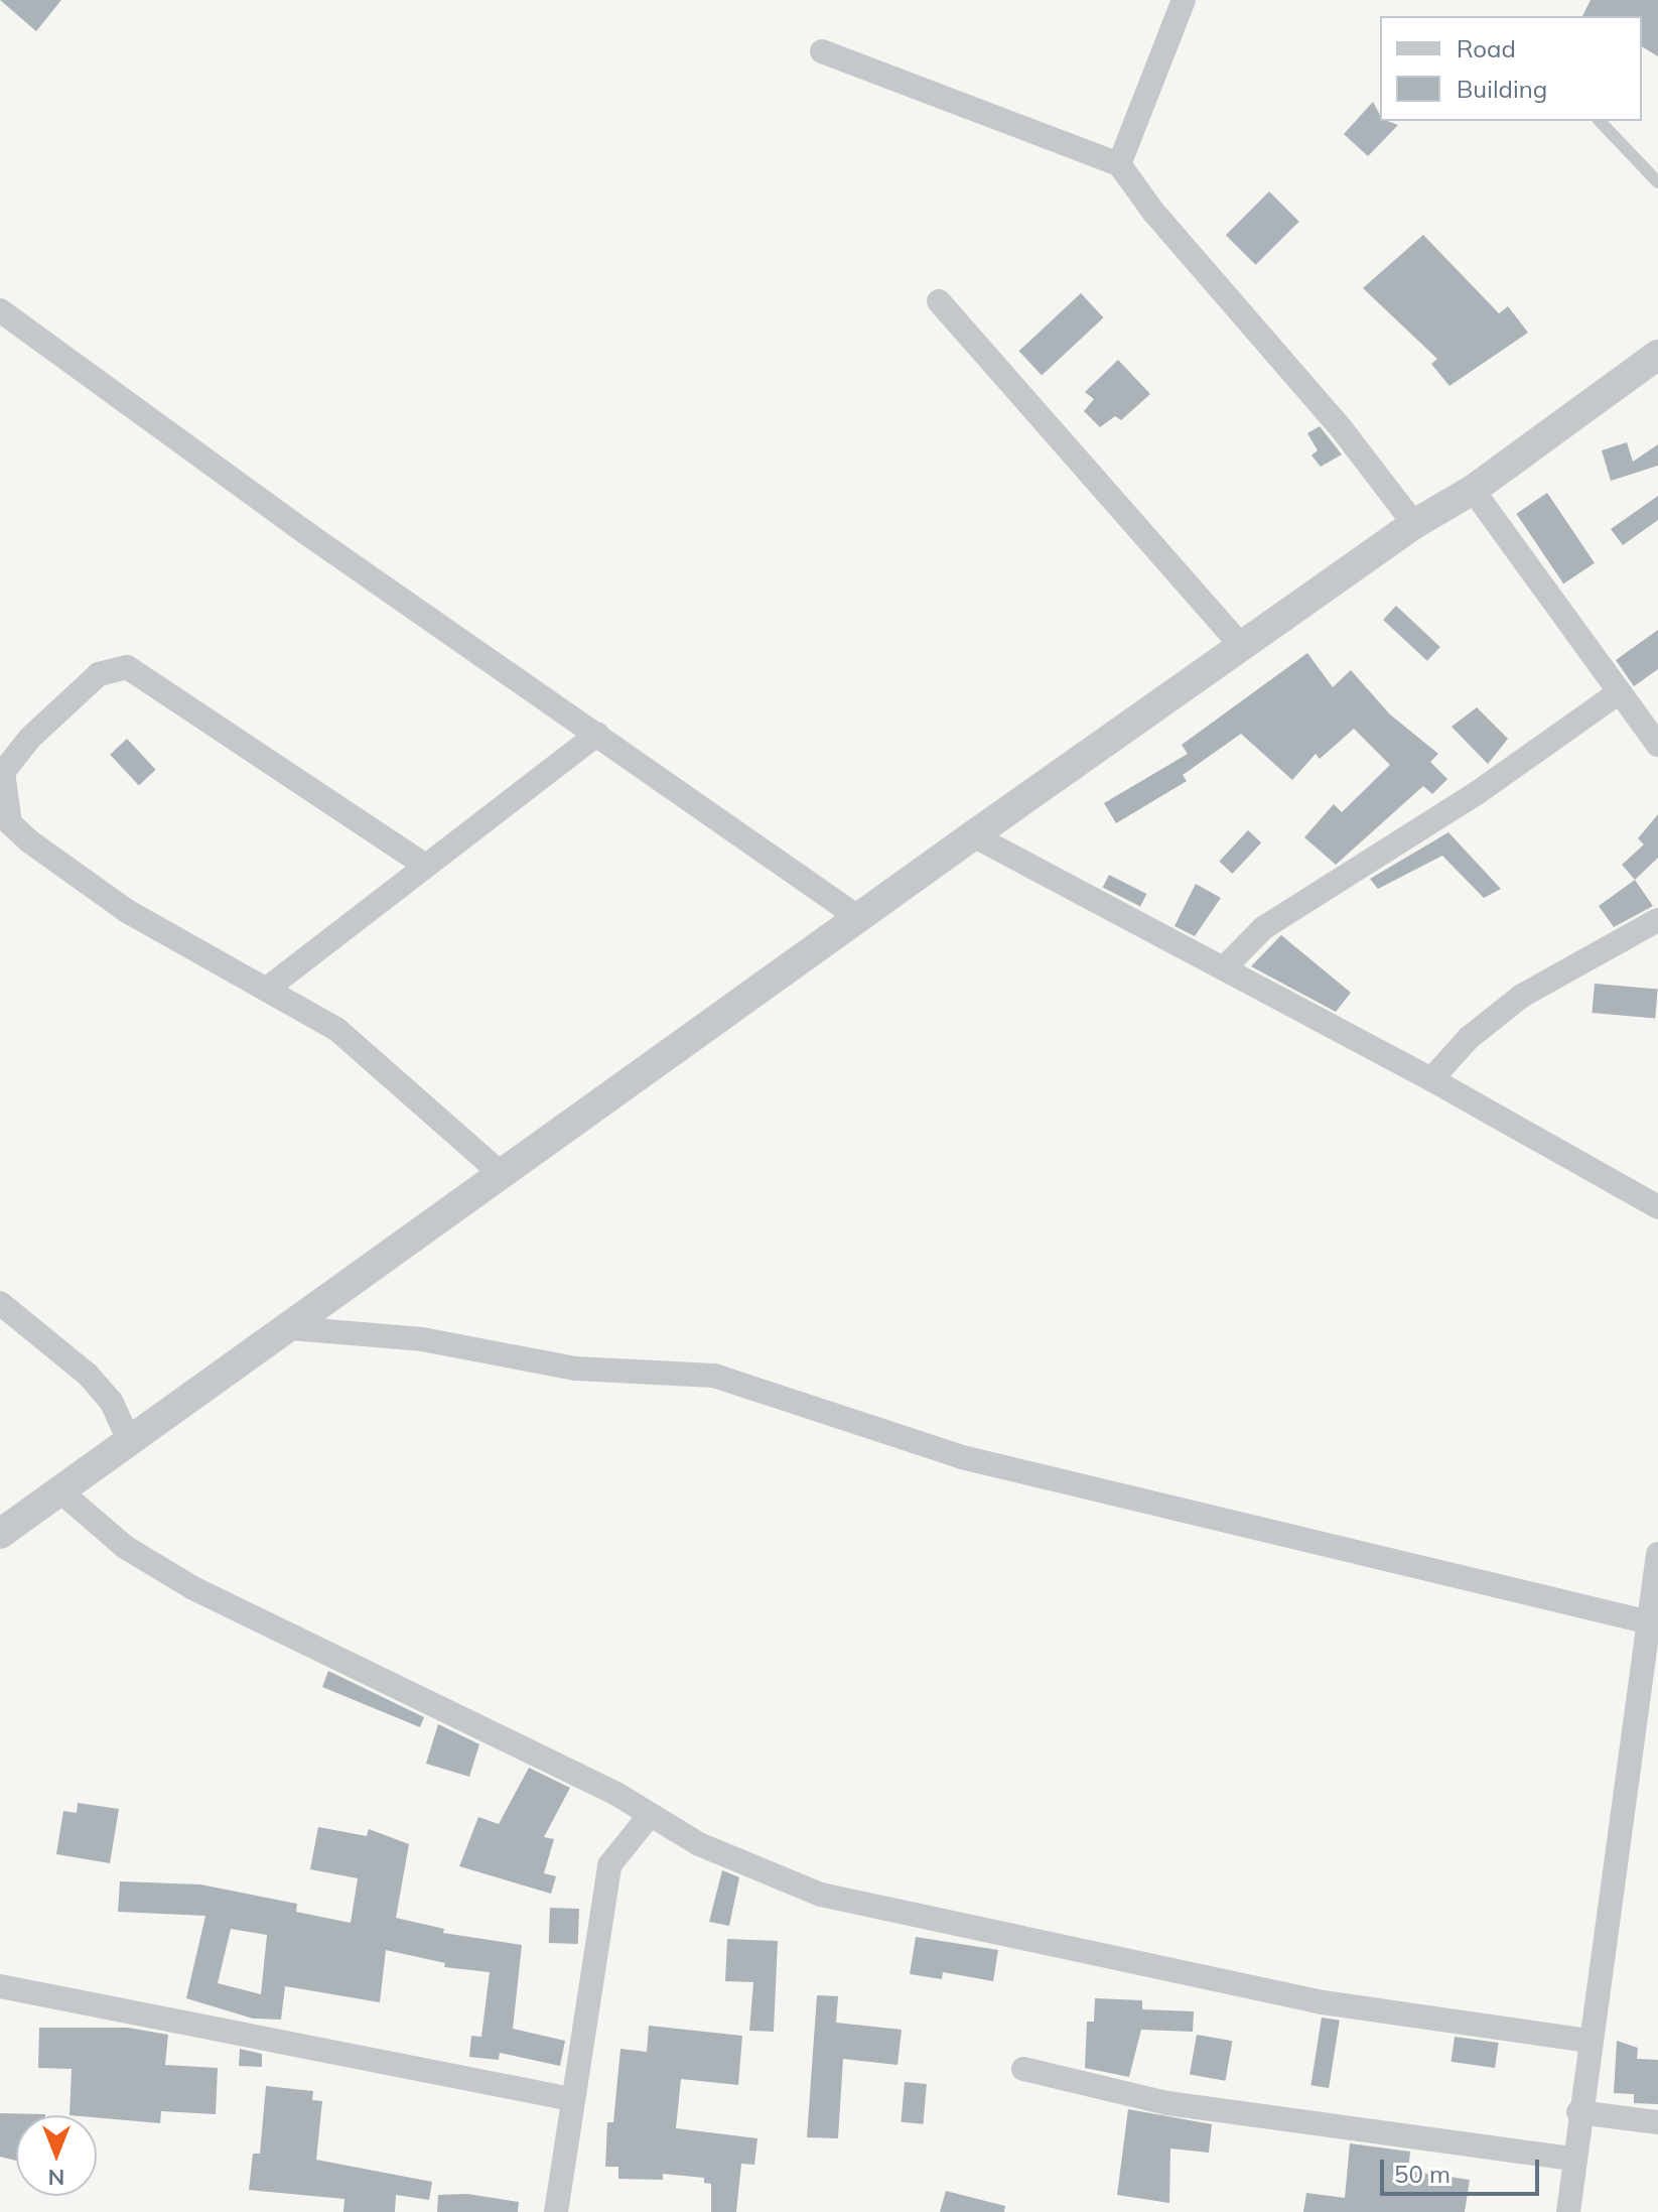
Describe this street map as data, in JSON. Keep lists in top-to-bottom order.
{
  "legend": ["Road", "Building"],
  "scale_bar": "50 m",
  "north": "bottom"
}
